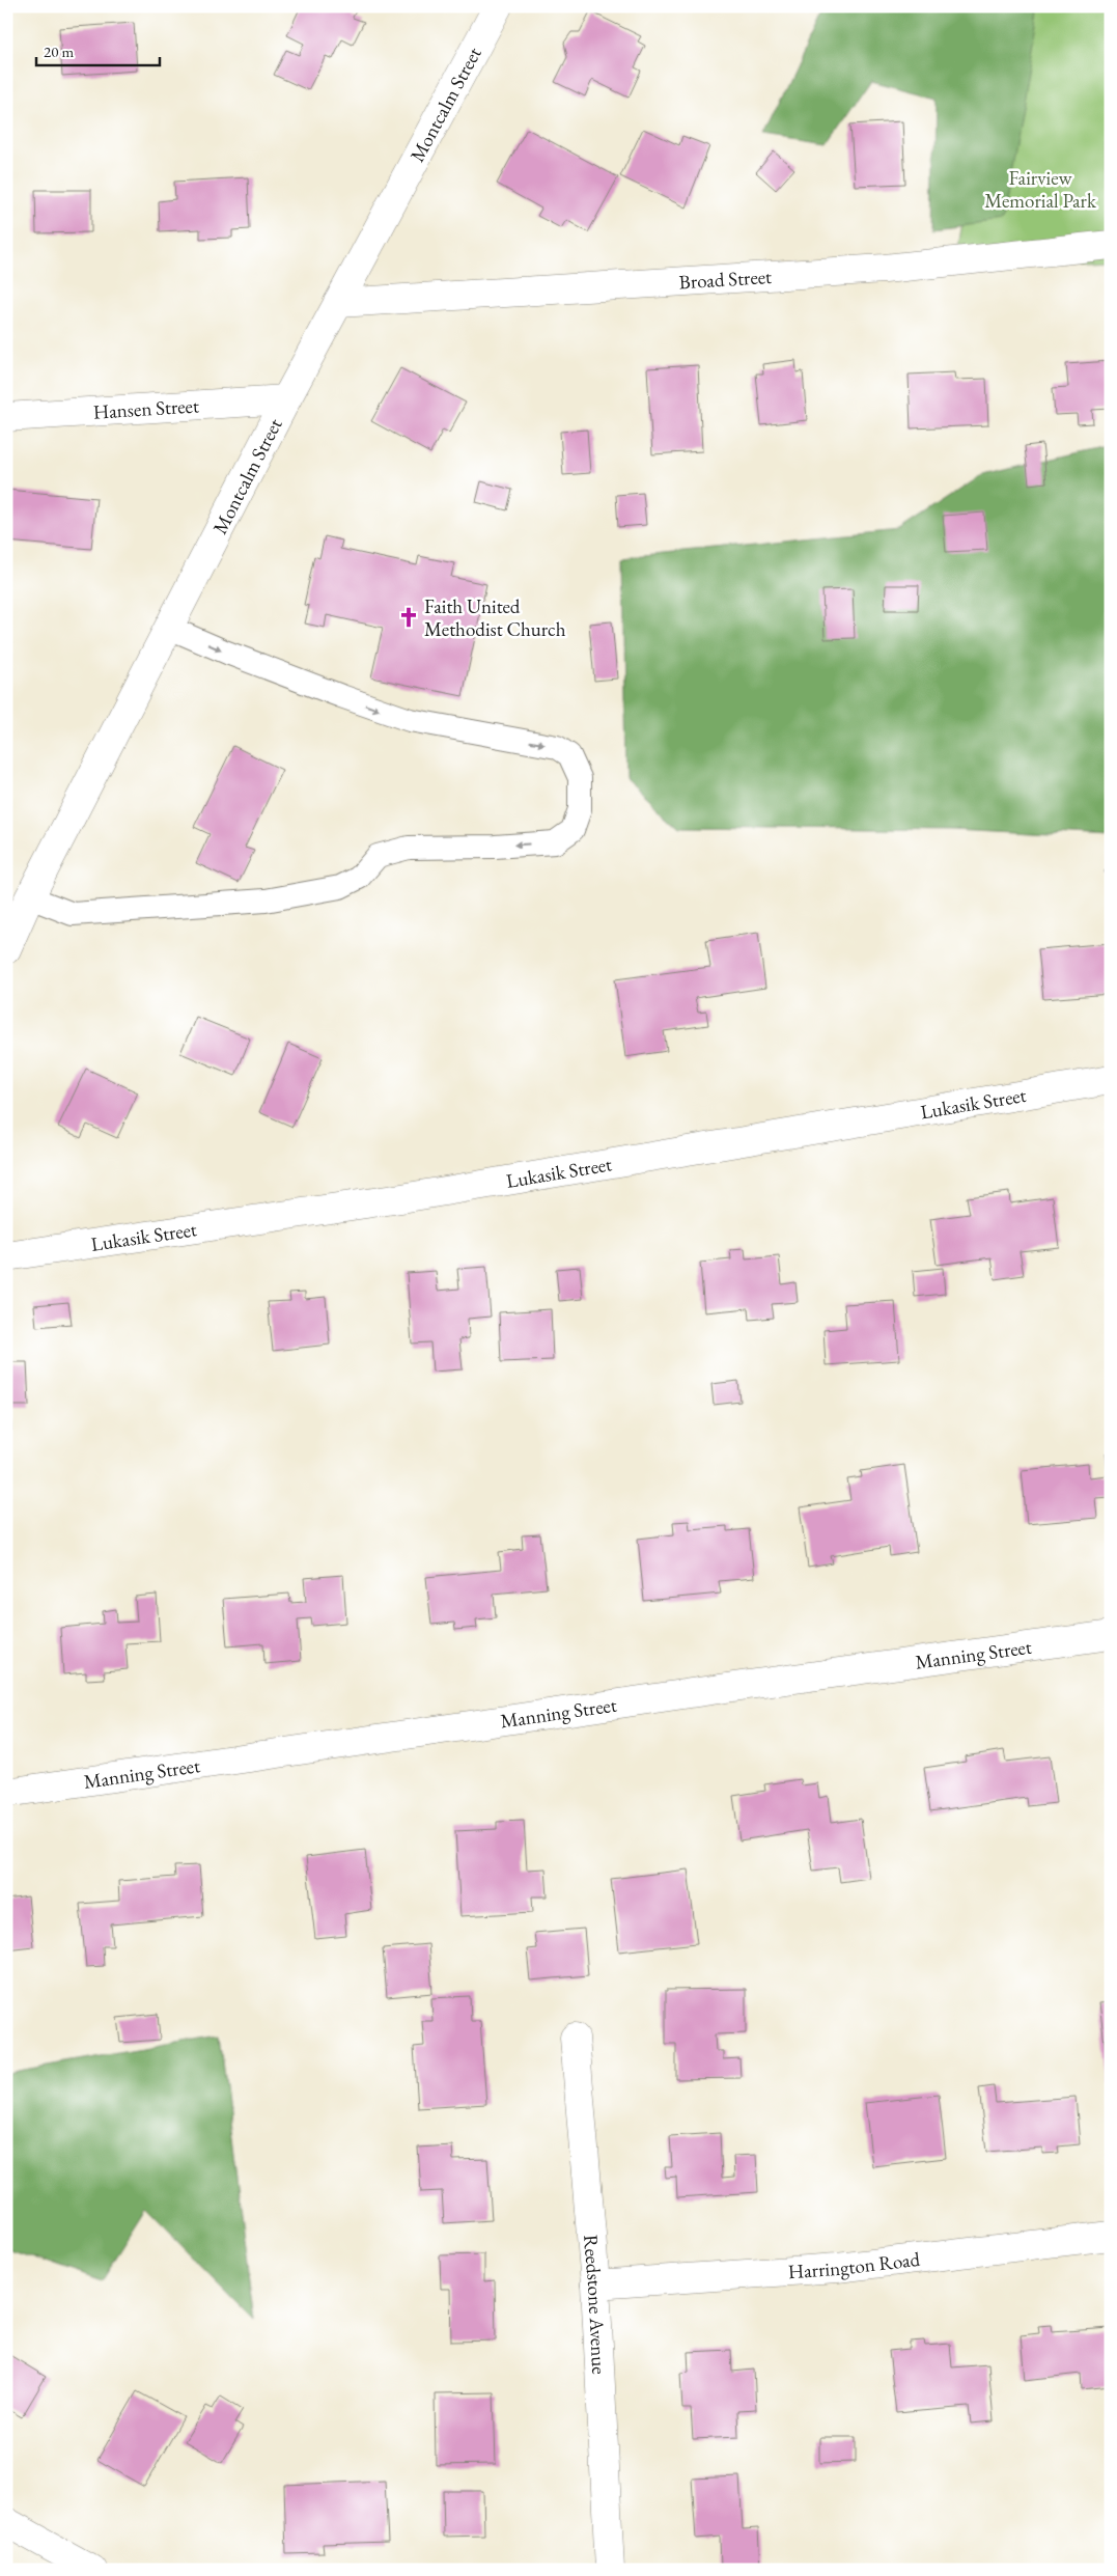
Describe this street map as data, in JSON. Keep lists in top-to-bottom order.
{
  "streets": {
    "street": [
      "Montcalm Street",
      "Broad Street",
      "Hansen Street",
      "Lukasik Street",
      "Manning Street",
      "Harrington Road",
      "Reedstone Avenue"
    ]
  },
  "crossings": [
    ["Montcalm Street", "Broad Street"],
    ["Montcalm Street", "Hansen Street"],
    ["Harrington Road", "Reedstone Avenue"]
  ],
  "parks": ["Fairview Memorial Park"],
  "places": {
    "church": ["Faith United Methodist Church"]
  },
  "scale_bar": "20 m"
}
